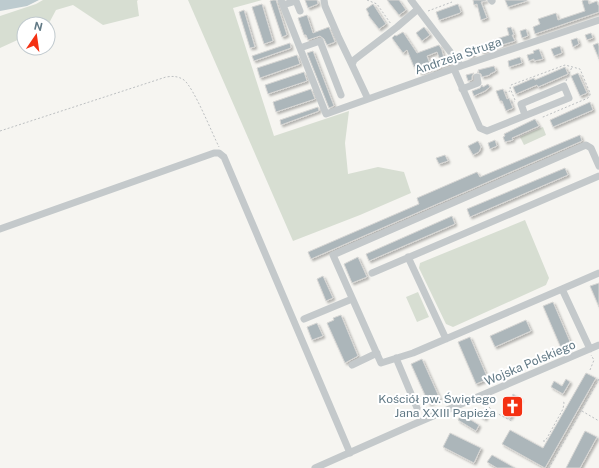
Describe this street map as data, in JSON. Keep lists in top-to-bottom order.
{
  "streets": {
    "street": ["Andrzeja Struga", "Wojska Polskiego"]
  },
  "places": {
    "church": ["Kościół pw. Świętego Jana XXIII Papieża"]
  },
  "north": "top"
}
